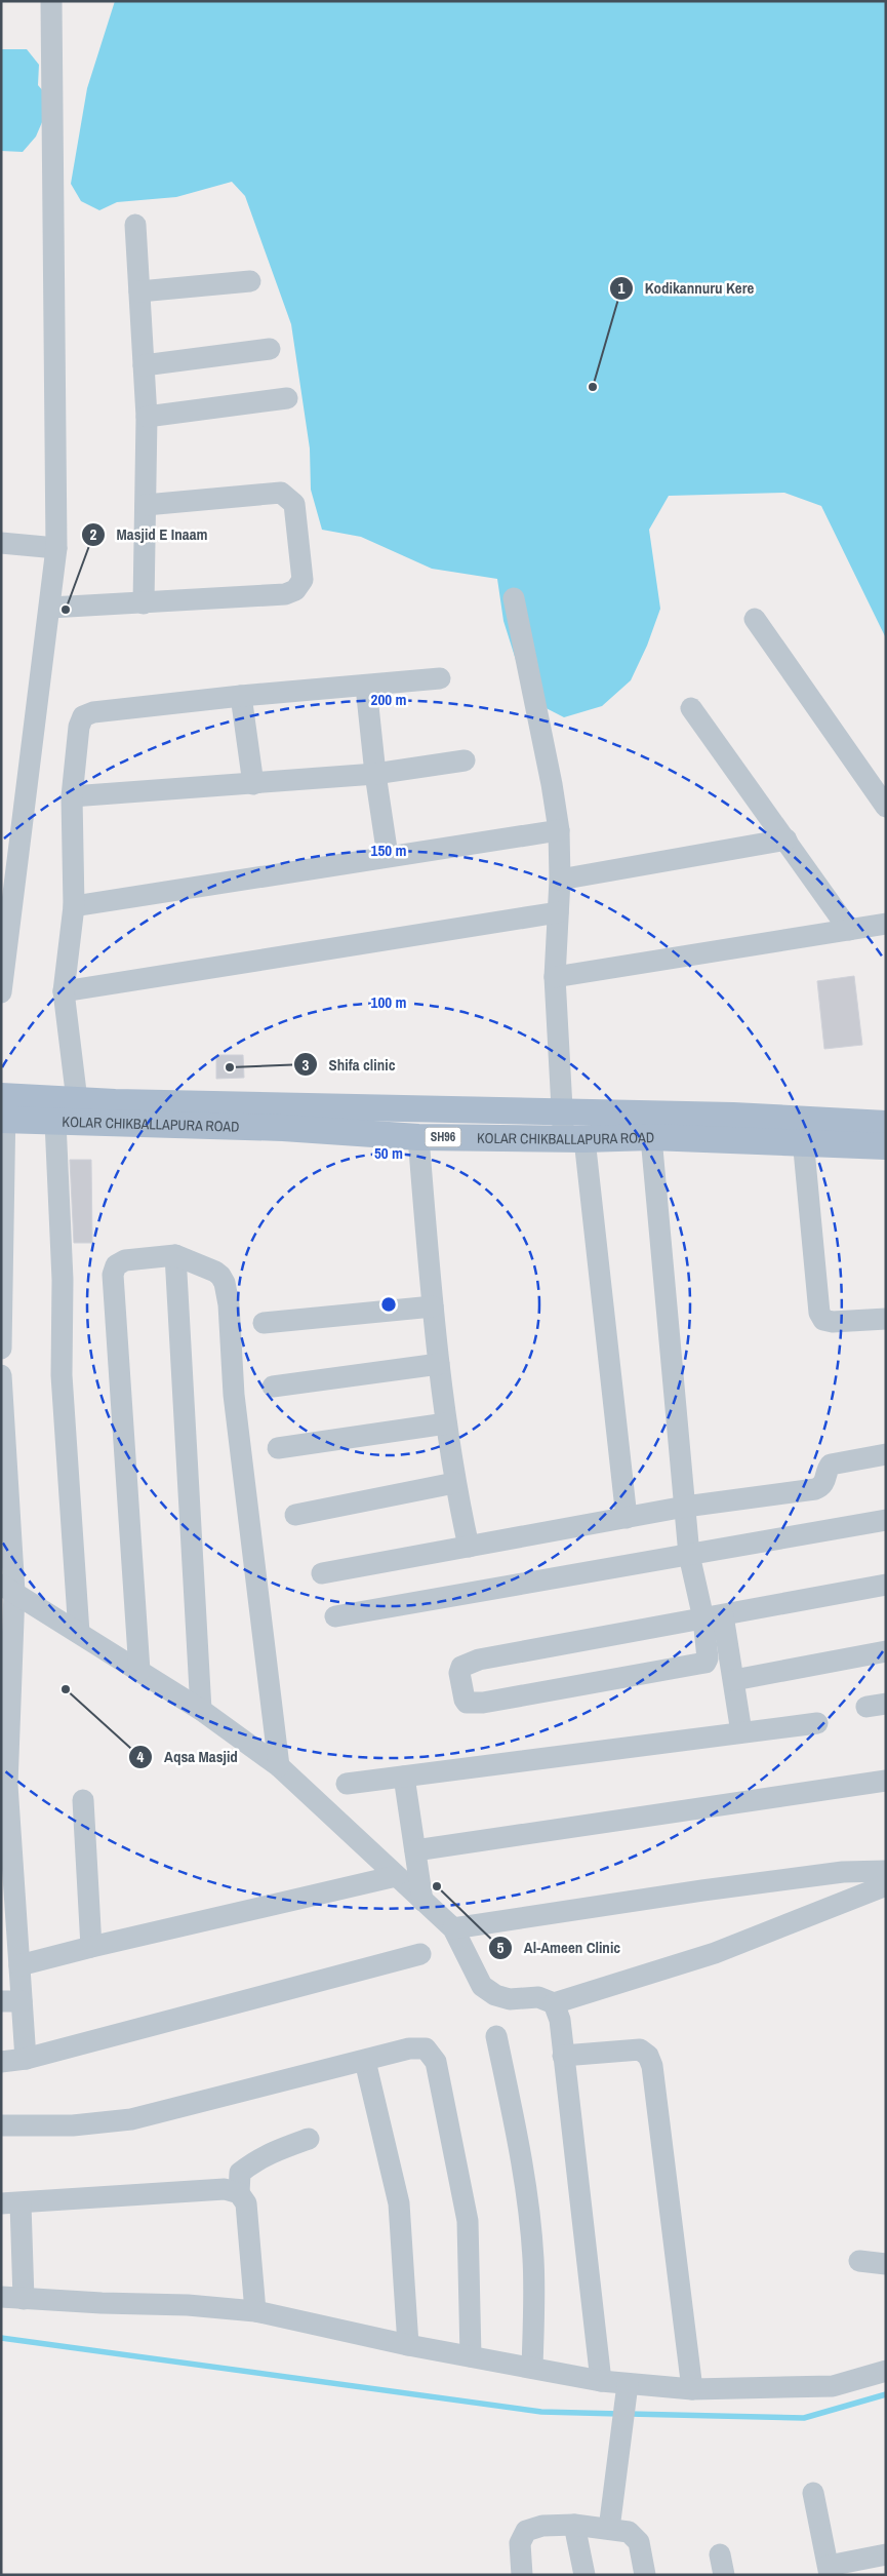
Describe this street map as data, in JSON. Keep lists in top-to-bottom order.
{
  "streets": {
    "main road": ["KOLAR CHIKBALLAPURA ROAD", "SH96"]
  },
  "places": [
    "Kodikannuru Kere",
    "Masjid E Inaam",
    "Shifa clinic",
    "Aqsa Masjid",
    "Al-Ameen Clinic"
  ],
  "rings": [
    "200 m",
    "150 m",
    "100 m",
    "50 m"
  ]
}
